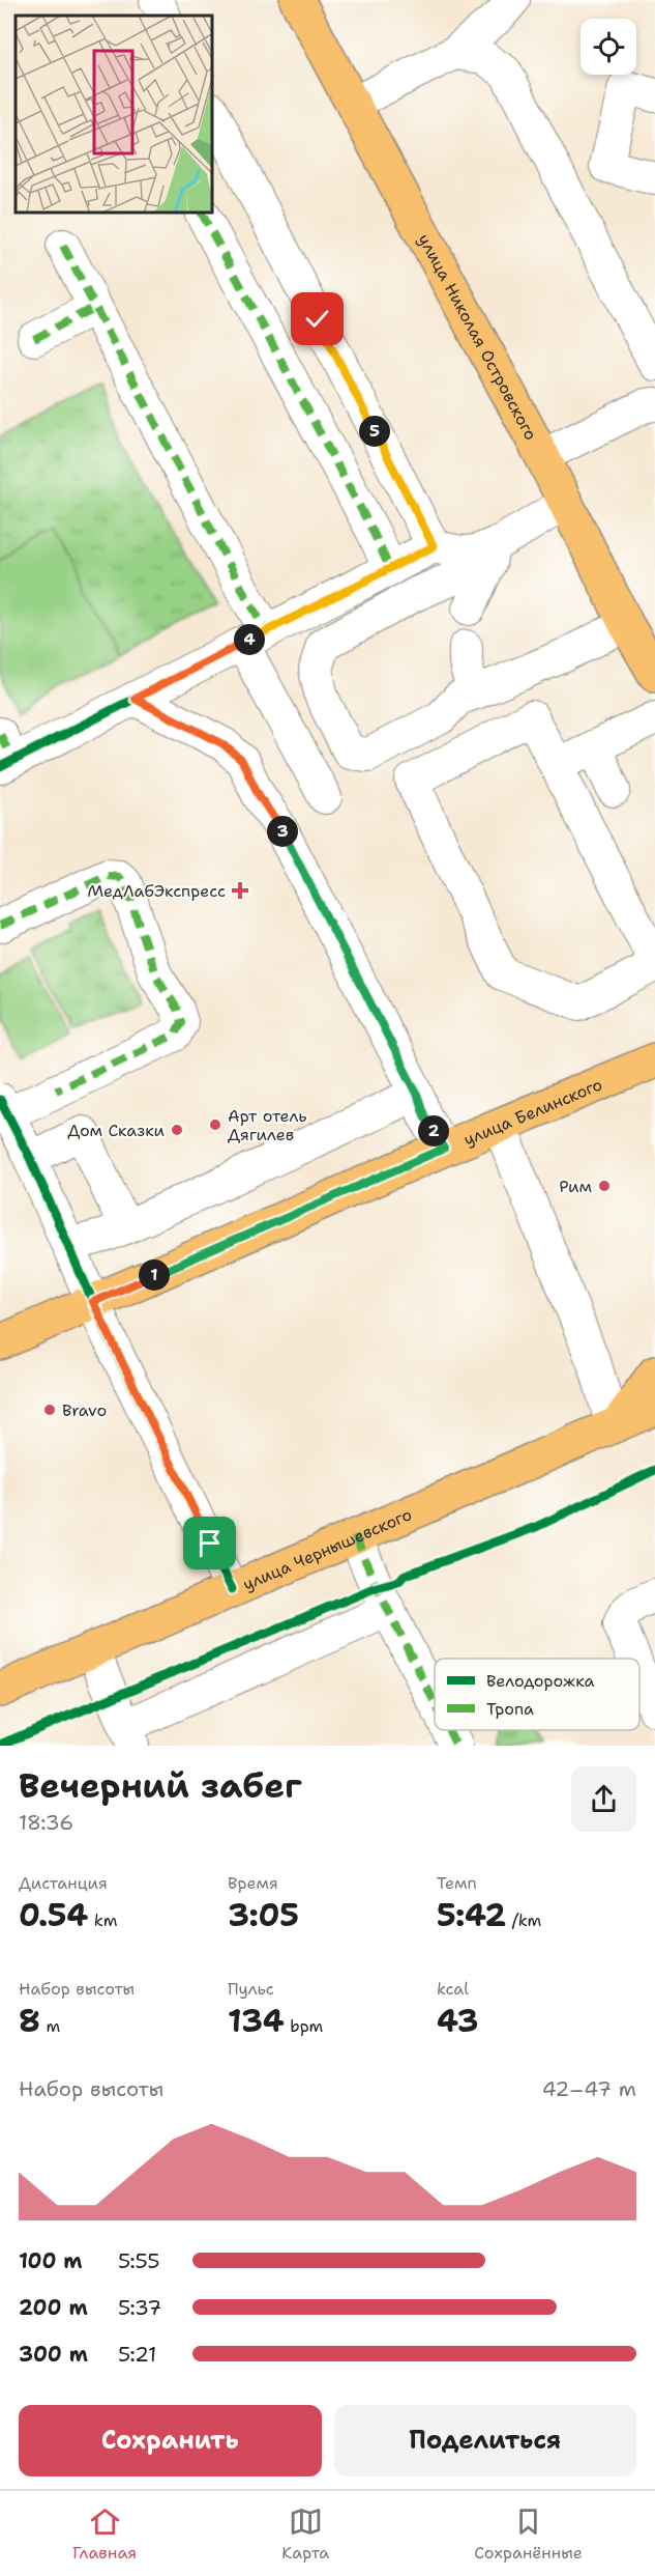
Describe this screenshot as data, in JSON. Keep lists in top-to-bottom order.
{
  "streets": {
    "main road": ["улица Николая Островского", "улица Белинского", "улица Чернышевского"]
  },
  "places": {
    "health": ["МедЛабЭкспресс"],
    "other": [
      "Арт отель Дягилев",
      "Дом Сказки",
      "Рим",
      "Bravo"
    ]
  },
  "legend": ["Велодорожка", "Тропа"],
  "page": {
    "pins": [
      "5",
      "4",
      "3",
      "2",
      "1"
    ],
    "heading": ["Вечерний забег", "18:36"],
    "stats": [
      ["Дистанция", "0.54 km"],
      ["Время", "3:05"],
      ["Темп", "5:42 /km"],
      ["Набор высоты", "8 m"],
      ["Пульс", "134 bpm"],
      ["kcal", "43"]
    ],
    "chart": ["Набор высоты", "42–47 m"],
    "list": [
      {
        "name": "100 m",
        "note": "5:55"
      },
      {
        "name": "200 m",
        "note": "5:37"
      },
      {
        "name": "300 m",
        "note": "5:21"
      }
    ],
    "buttons": ["Сохранить", "Поделиться"],
    "tabs": ["Главная", "Карта", "Сохранённые"]
  }
}
